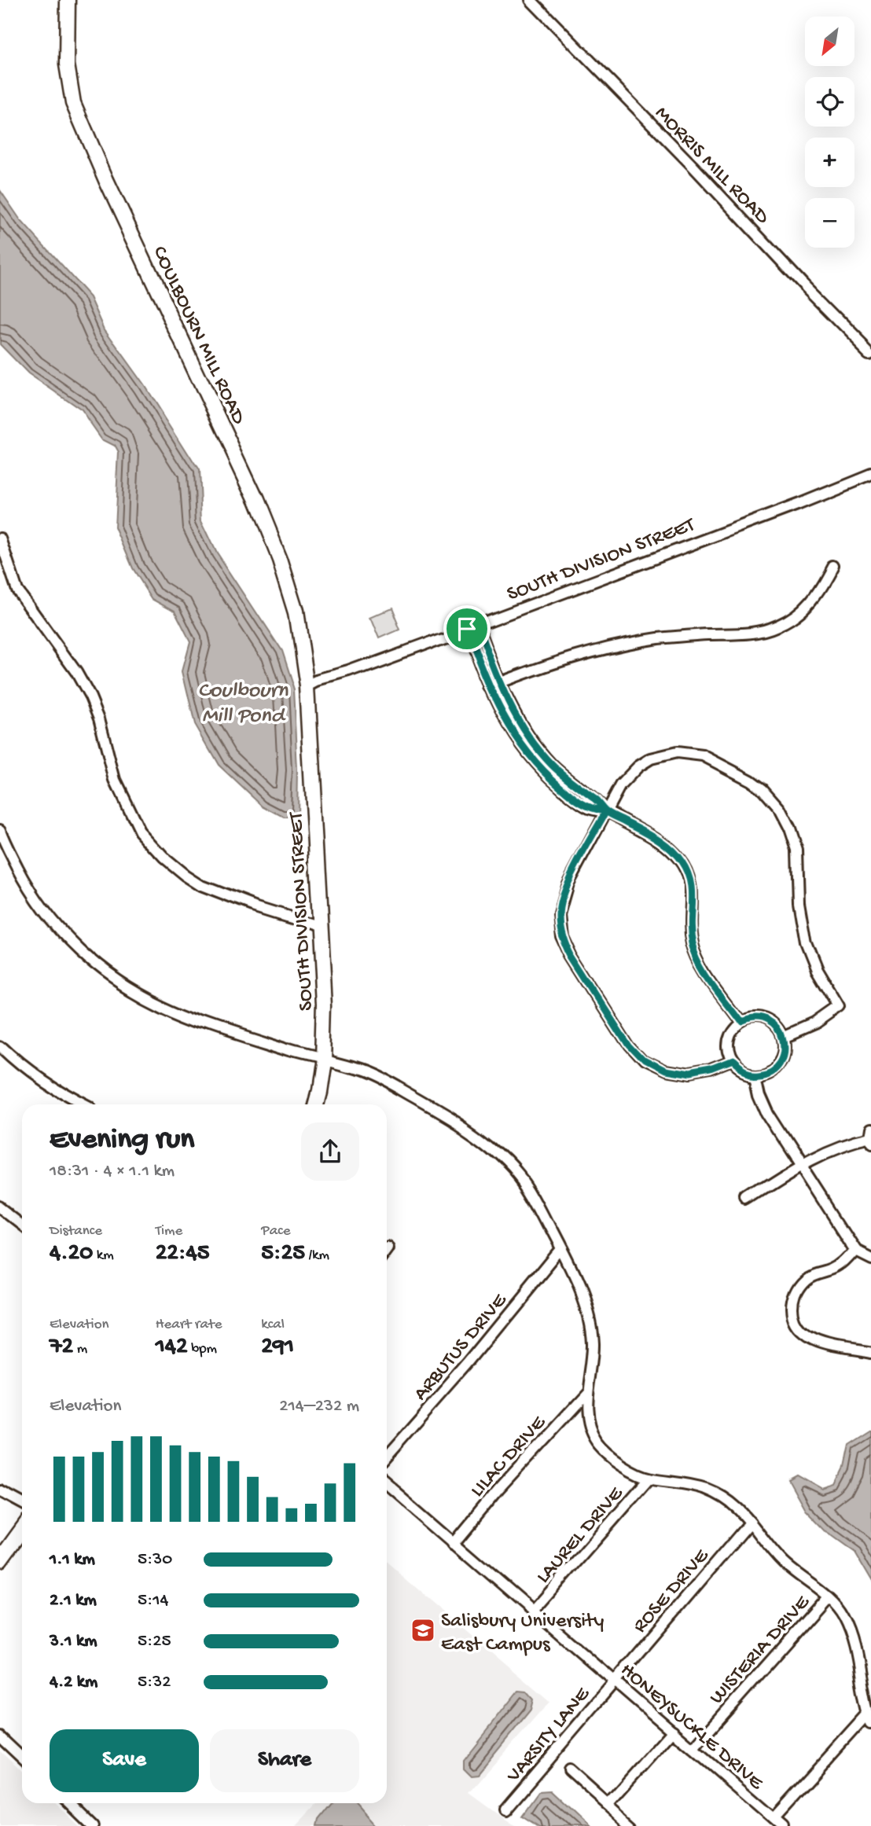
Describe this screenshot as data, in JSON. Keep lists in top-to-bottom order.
{
  "streets": {
    "street": [
      "MORRIS MILL ROAD",
      "COULBOURN MILL ROAD",
      "SOUTH DIVISION STREET",
      "ARBUTUS DRIVE",
      "LILAC DRIVE",
      "LAUREL DRIVE",
      "ROSE DRIVE",
      "WISTERIA DRIVE",
      "HONEYSUCKLE DRIVE",
      "VARSITY LANE"
    ]
  },
  "crossings": [
    ["COULBOURN MILL ROAD", "SOUTH DIVISION STREET"],
    ["LILAC DRIVE", "HONEYSUCKLE DRIVE"],
    ["LAUREL DRIVE", "HONEYSUCKLE DRIVE"],
    ["ROSE DRIVE", "HONEYSUCKLE DRIVE"],
    ["ROSE DRIVE", "VARSITY LANE"],
    ["WISTERIA DRIVE", "HONEYSUCKLE DRIVE"],
    ["HONEYSUCKLE DRIVE", "VARSITY LANE"]
  ],
  "water": ["Coulbourn Mill Pond"],
  "places": {
    "school or university": ["Salisbury University East Campus"]
  },
  "north": "bottom left",
  "page": {
    "map_buttons": ["+", "−"],
    "heading": ["Evening run", "18:31 · 4 × 1.1 km"],
    "stats": [
      ["Distance", "4.20 km"],
      ["Time", "22:45"],
      ["Pace", "5:25 /km"],
      ["Elevation", "72 m"],
      ["Heart rate", "142 bpm"],
      ["kcal", "291"]
    ],
    "chart": ["Elevation", "214–232 m"],
    "list": [
      {
        "name": "1.1 km",
        "note": "5:30"
      },
      {
        "name": "2.1 km",
        "note": "5:14"
      },
      {
        "name": "3.1 km",
        "note": "5:25"
      },
      {
        "name": "4.2 km",
        "note": "5:32"
      }
    ],
    "buttons": ["Save", "Share"]
  }
}
